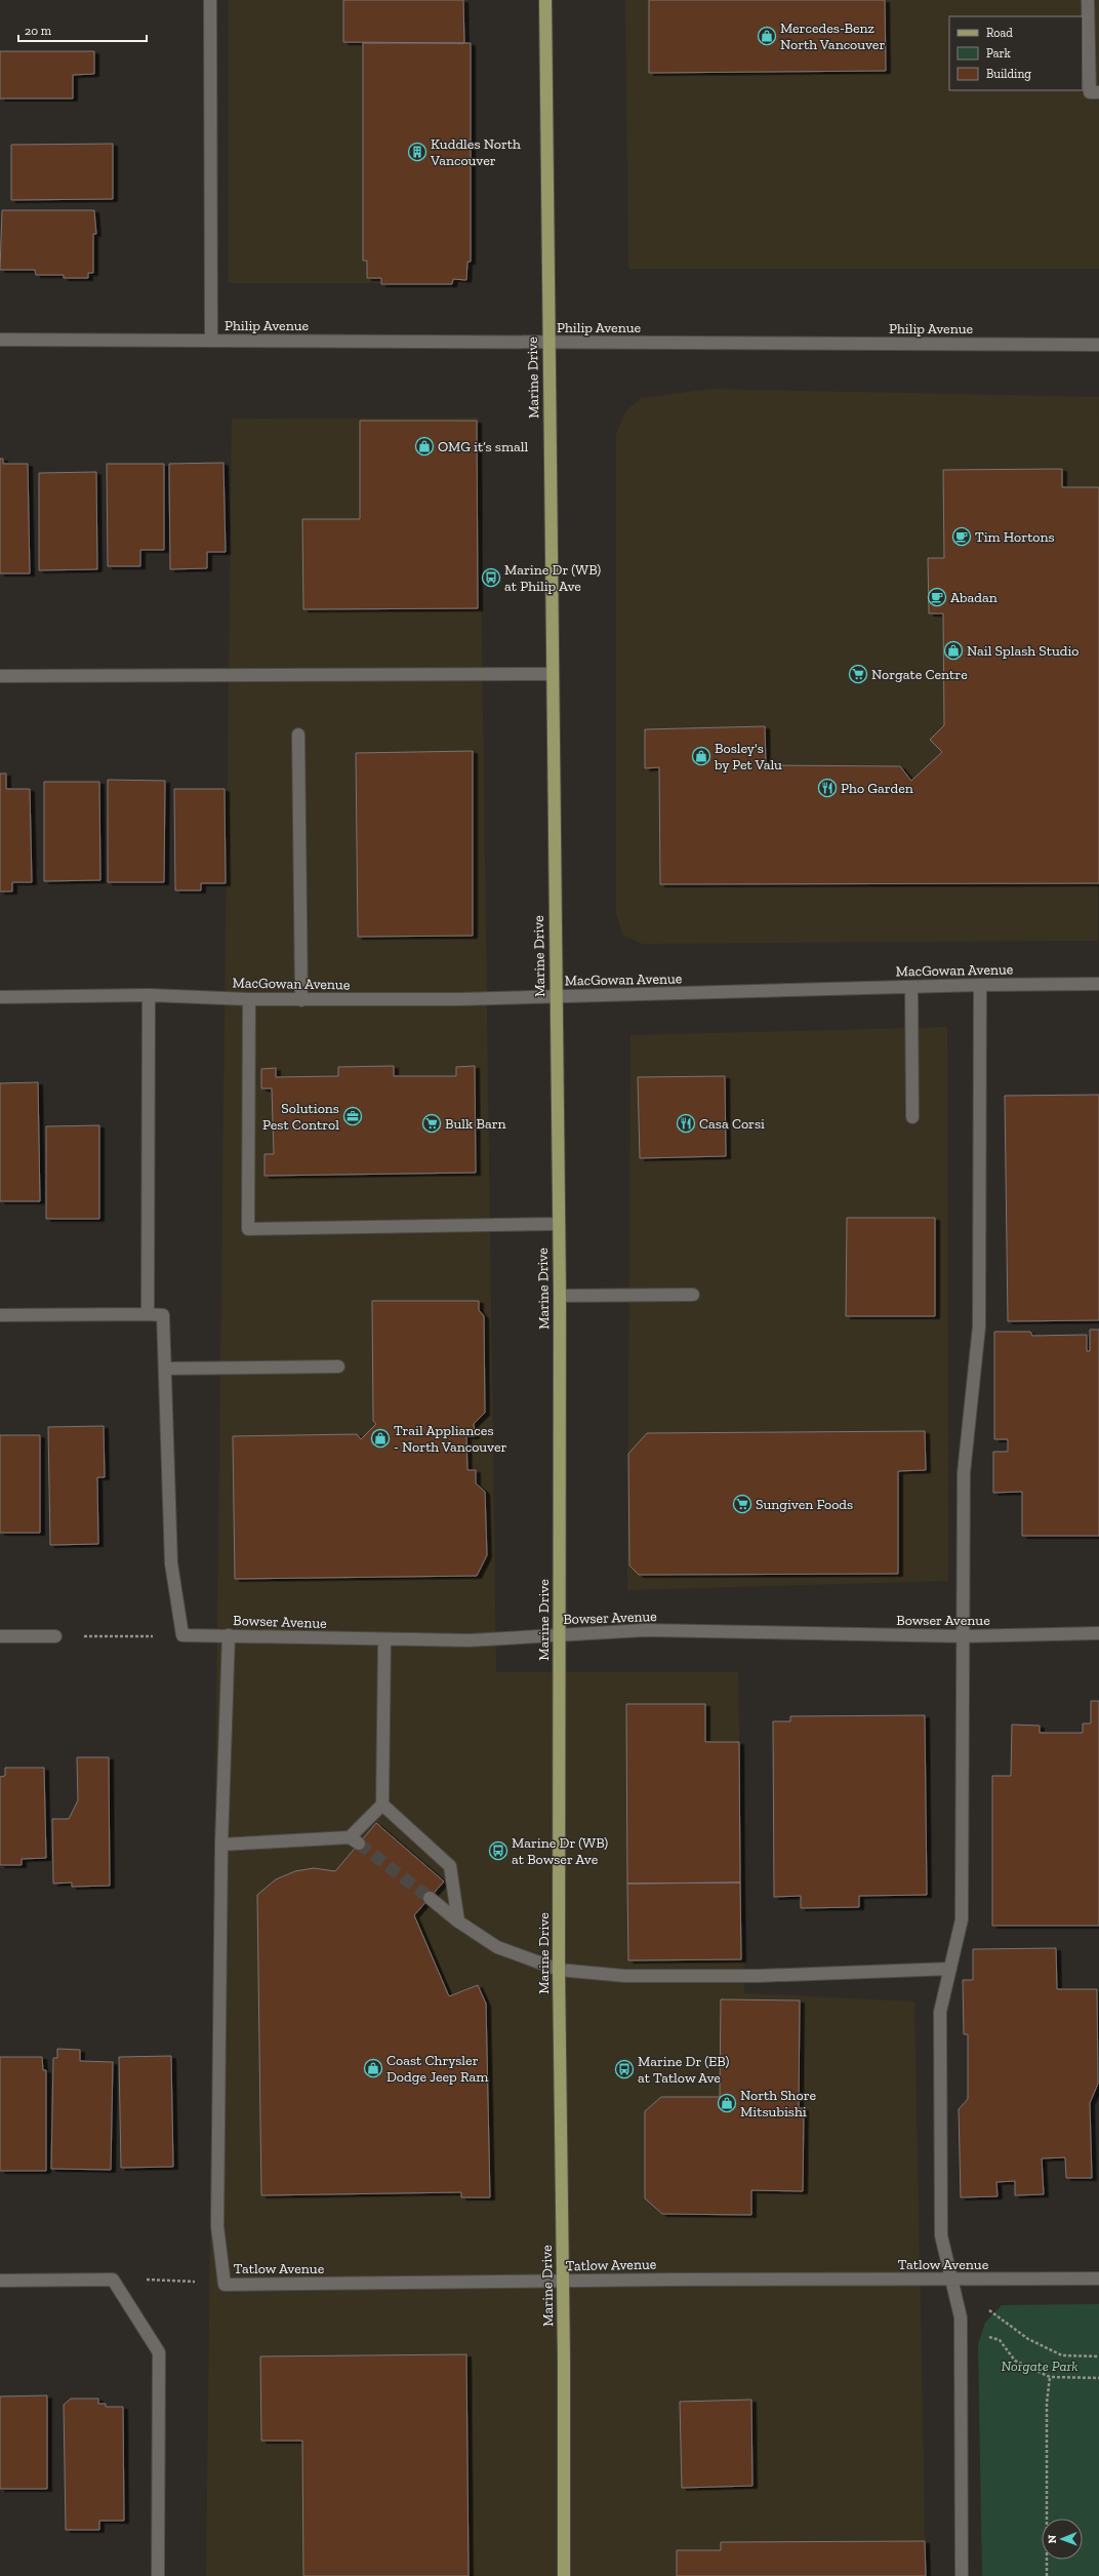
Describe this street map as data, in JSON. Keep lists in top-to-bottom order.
{
  "streets": {
    "main road": ["Marine Drive"],
    "street": [
      "Philip Avenue",
      "MacGowan Avenue",
      "Bowser Avenue",
      "Tatlow Avenue"
    ]
  },
  "crossings": [
    ["Philip Avenue", "Marine Drive"],
    ["Marine Drive", "MacGowan Avenue"],
    ["Marine Drive", "Bowser Avenue"],
    ["Marine Drive", "Tatlow Avenue"]
  ],
  "parks": ["Norgate Park"],
  "places": {
    "shop": [
      "Mercedes-Benz North Vancouver",
      "OMG it’s small",
      "Nail Splash Studio",
      "Bosley's by Pet Valu",
      "Trail Appliances - North Vancouver",
      "Coast Chrysler Dodge Jeep Ram",
      "North Shore Mitsubishi"
    ],
    "building": ["Kuddles North Vancouver"],
    "cafe": ["Tim Hortons", "Abadan"],
    "bus stop": ["Marine Dr (WB) at Philip Ave", "Marine Dr (WB) at Bowser Ave", "Marine Dr (EB) at Tatlow Ave"],
    "supermarket": ["Norgate Centre", "Bulk Barn", "Sungiven Foods"],
    "restaurant": ["Pho Garden", "Casa Corsi"],
    "office": ["Solutions Pest Control"]
  },
  "legend": ["Road", "Park", "Building"],
  "scale_bar": "20 m",
  "north": "left"
}
